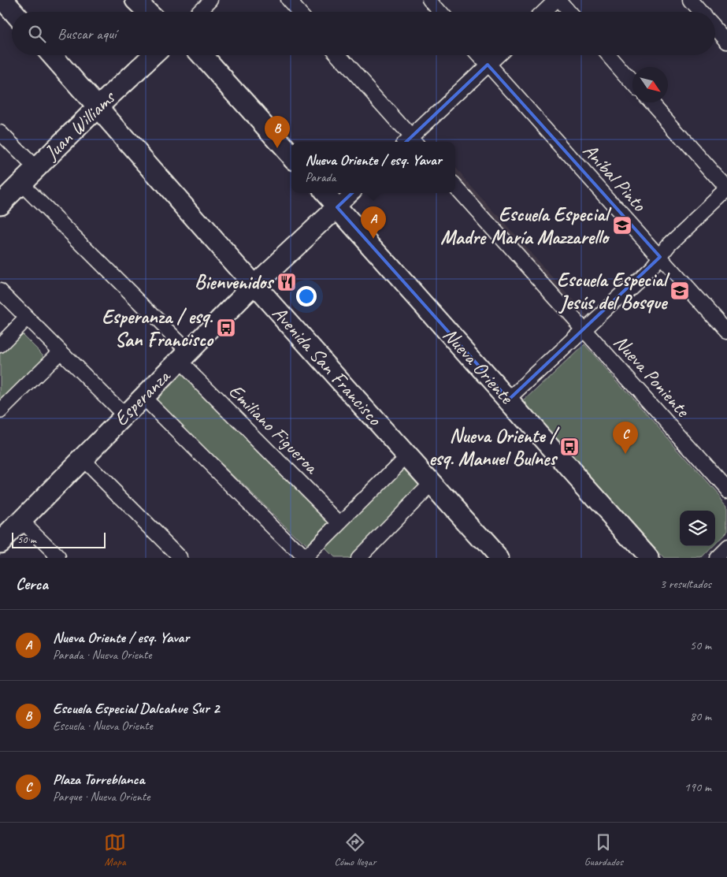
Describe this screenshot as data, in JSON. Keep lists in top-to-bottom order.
{
  "streets": {
    "main road": [
      "Juan Williams",
      "Avenida San Francisco",
      "Nueva Oriente",
      "Esperanza"
    ],
    "street": ["Aníbal Pinto", "Nueva Poniente", "Emiliano Figueroa"]
  },
  "crossings": [
    ["Juan Williams", "Avenida San Francisco"],
    ["Juan Williams", "Emiliano Figueroa"],
    ["Avenida San Francisco", "Esperanza"],
    ["Nueva Oriente", "Esperanza"],
    ["Esperanza", "Emiliano Figueroa"]
  ],
  "places": {
    "school or university": ["Escuela Especial Madre María Mazzarello", "Escuela Especial Jesús del Bosque"],
    "restaurant": ["Bienvenidos"],
    "bus stop": ["Esperanza / esq. San Francisco", "Nueva Oriente / esq. Manuel Bulnes"]
  },
  "scale_bar": "50 m",
  "north": "bottom right",
  "page": {
    "search": "Buscar aquí",
    "pins": ["B", "A", "C"],
    "popup": ["Nueva Oriente / esq. Yavar", "Parada"],
    "scale": "50 m",
    "heading": ["Cerca", "3 resultados"],
    "list": [
      {
        "mark": "A",
        "name": "Nueva Oriente / esq. Yavar",
        "note": "Parada · Nueva Oriente",
        "value": "50 m"
      },
      {
        "mark": "B",
        "name": "Escuela Especial Dalcahue Sur 2",
        "note": "Escuela · Nueva Oriente",
        "value": "80 m"
      },
      {
        "mark": "C",
        "name": "Plaza Torreblanca",
        "note": "Parque · Nueva Oriente",
        "value": "190 m"
      }
    ],
    "nav": ["Mapa", "Cómo llegar", "Guardados"]
  }
}
